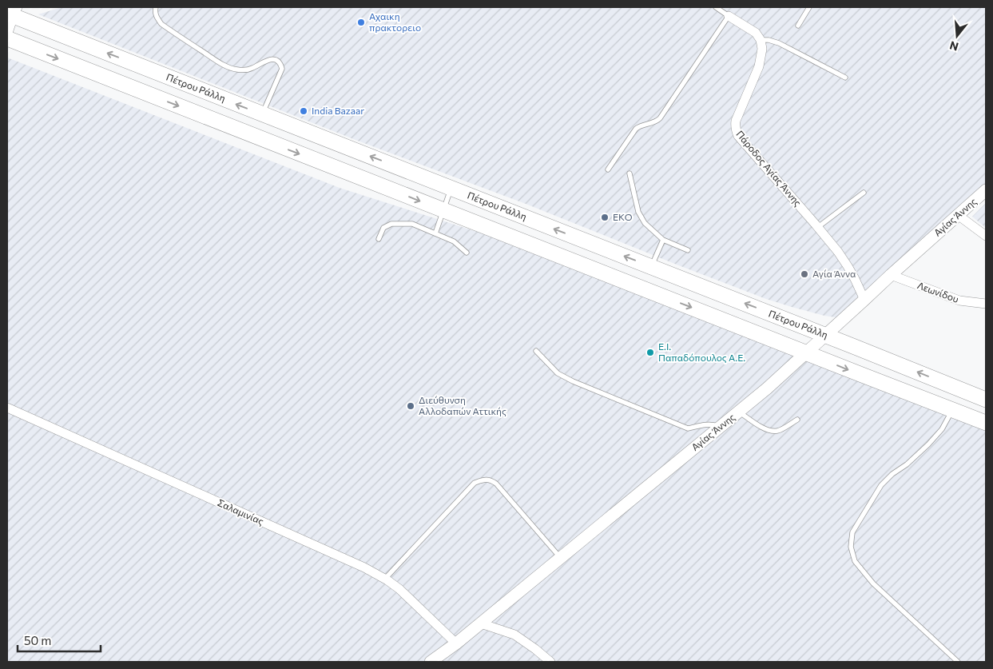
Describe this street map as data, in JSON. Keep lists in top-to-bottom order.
{
  "streets": {
    "main road": ["Πέτρου Ράλλη"],
    "street": [
      "Πάροδος Αγίας Άννης",
      "Αγίας Άννης",
      "Λεωνίδου",
      "Σαλαμινίας"
    ]
  },
  "crossings": [
    ["Πέτρου Ράλλη", "Αγίας Άννης"],
    ["Πάροδος Αγίας Άννης", "Αγίας Άννης"],
    ["Αγίας Άννης", "Λεωνίδου"],
    ["Αγίας Άννης", "Σαλαμινίας"]
  ],
  "places": [
    "Αχαικη πρακτορειο",
    "India Bazaar",
    "EKO",
    "Αγία Άννα",
    "Ε.Ι. Παπαδόπουλος Α.Ε.",
    "Διεύθυνση Αλλοδαπών Αττικής"
  ],
  "scale_bar": "50 m",
  "north": "bottom"
}
